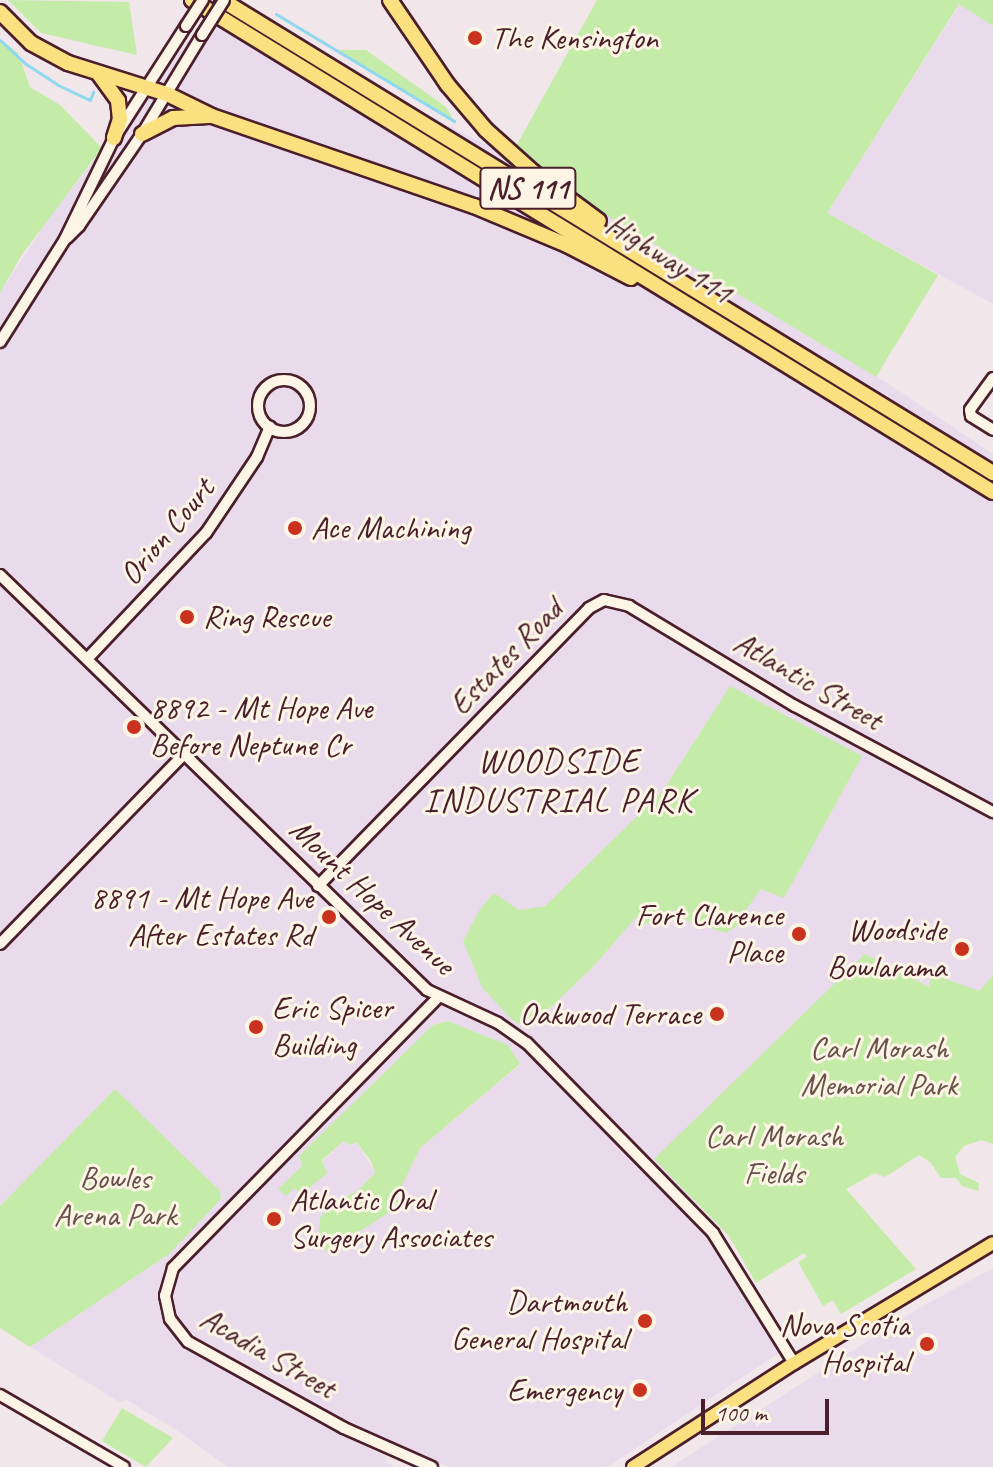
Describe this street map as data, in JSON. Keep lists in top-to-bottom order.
{
  "streets": {
    "highway": ["NS 111", "Highway 111"],
    "street": [
      "Orion Court",
      "Estates Road",
      "Atlantic Street",
      "Mount Hope Avenue",
      "Acadia Street"
    ]
  },
  "crossings": [
    ["Orion Court", "Mount Hope Avenue"],
    ["Estates Road", "Atlantic Street"],
    ["Estates Road", "Mount Hope Avenue"],
    ["Mount Hope Avenue", "Acadia Street"]
  ],
  "districts": ["WOODSIDE INDUSTRIAL PARK"],
  "parks": ["Carl Morash Memorial Park", "Carl Morash Fields", "Bowles Arena Park"],
  "places": [
    "The Kensington",
    "Ace Machining",
    "Ring Rescue",
    "8892 - Mt Hope Ave Before Neptune Cr",
    "8891 - Mt Hope Ave After Estates Rd",
    "Fort Clarence Place",
    "Woodside Bowlarama",
    "Oakwood Terrace",
    "Eric Spicer Building",
    "Atlantic Oral Surgery Associates",
    "Dartmouth General Hospital",
    "Nova Scotia Hospital",
    "Emergency"
  ],
  "scale_bar": "100 m"
}
